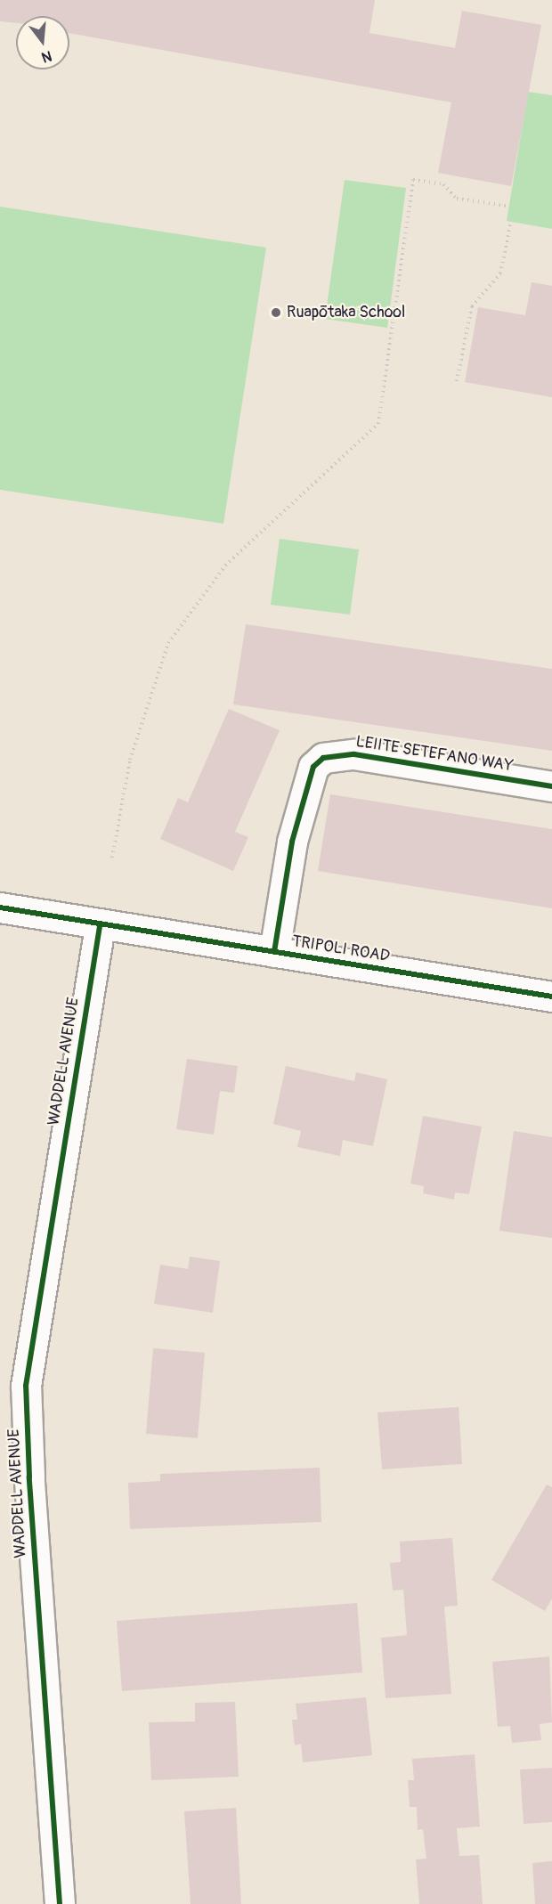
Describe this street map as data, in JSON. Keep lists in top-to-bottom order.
{
  "streets": {
    "street": ["LEIITE SETEFANO WAY", "TRIPOLI ROAD", "WADDELL AVENUE"]
  },
  "crossings": [
    ["LEIITE SETEFANO WAY", "TRIPOLI ROAD"],
    ["TRIPOLI ROAD", "WADDELL AVENUE"]
  ],
  "places": ["Ruapōtaka School"],
  "north": "bottom"
}
